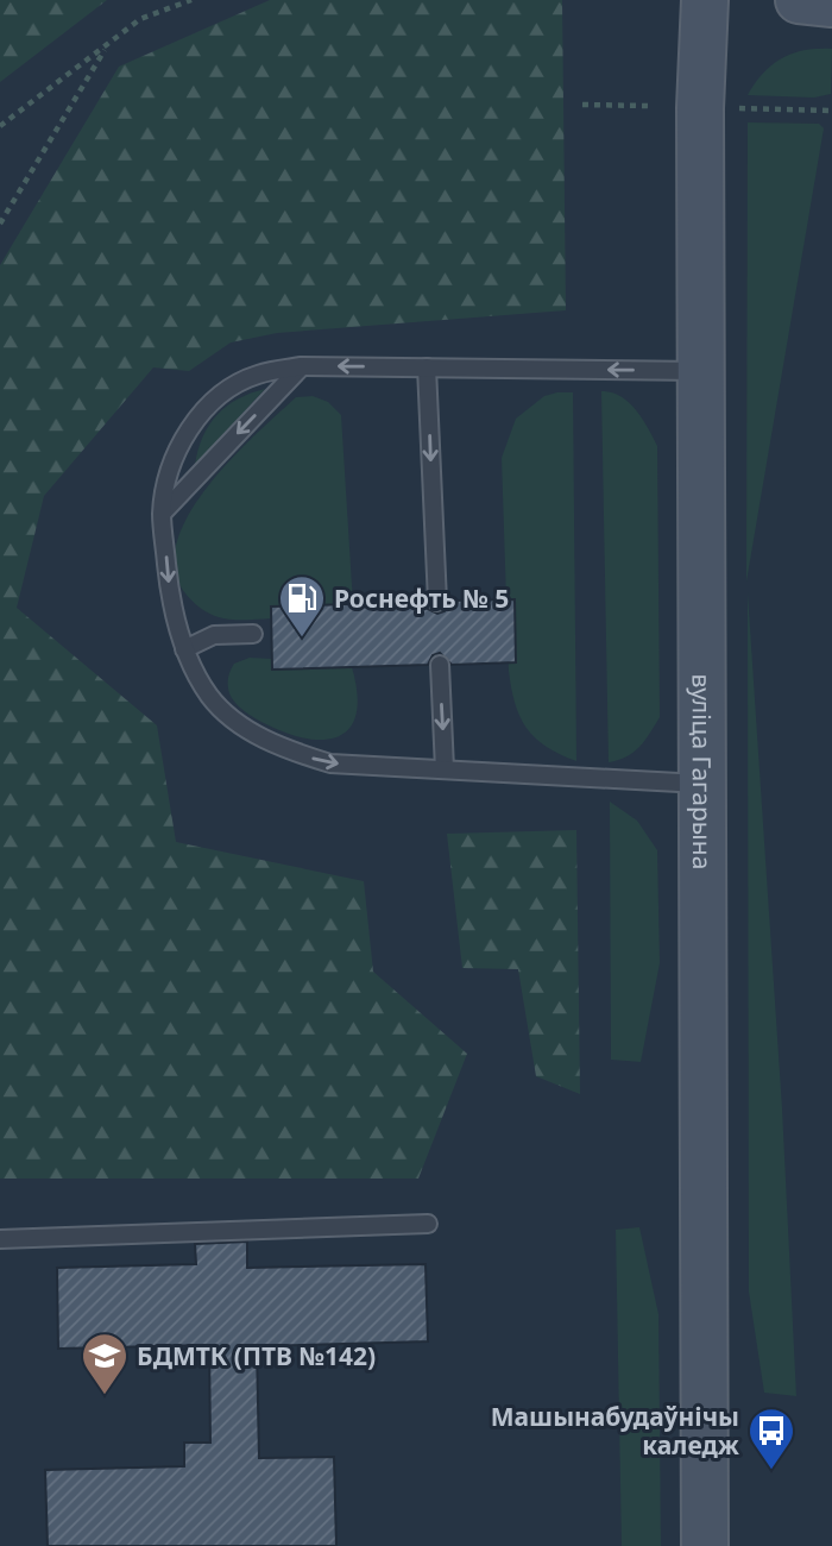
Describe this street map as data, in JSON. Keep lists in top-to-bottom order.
{
  "streets": {
    "main road": ["вуліца Гагарына"]
  },
  "places": {
    "fuel station": ["Роснефть № 5"],
    "school or university": ["БДМТК (ПТВ №142)"],
    "bus stop": ["Машынабудаўнічы каледж"]
  }
}
